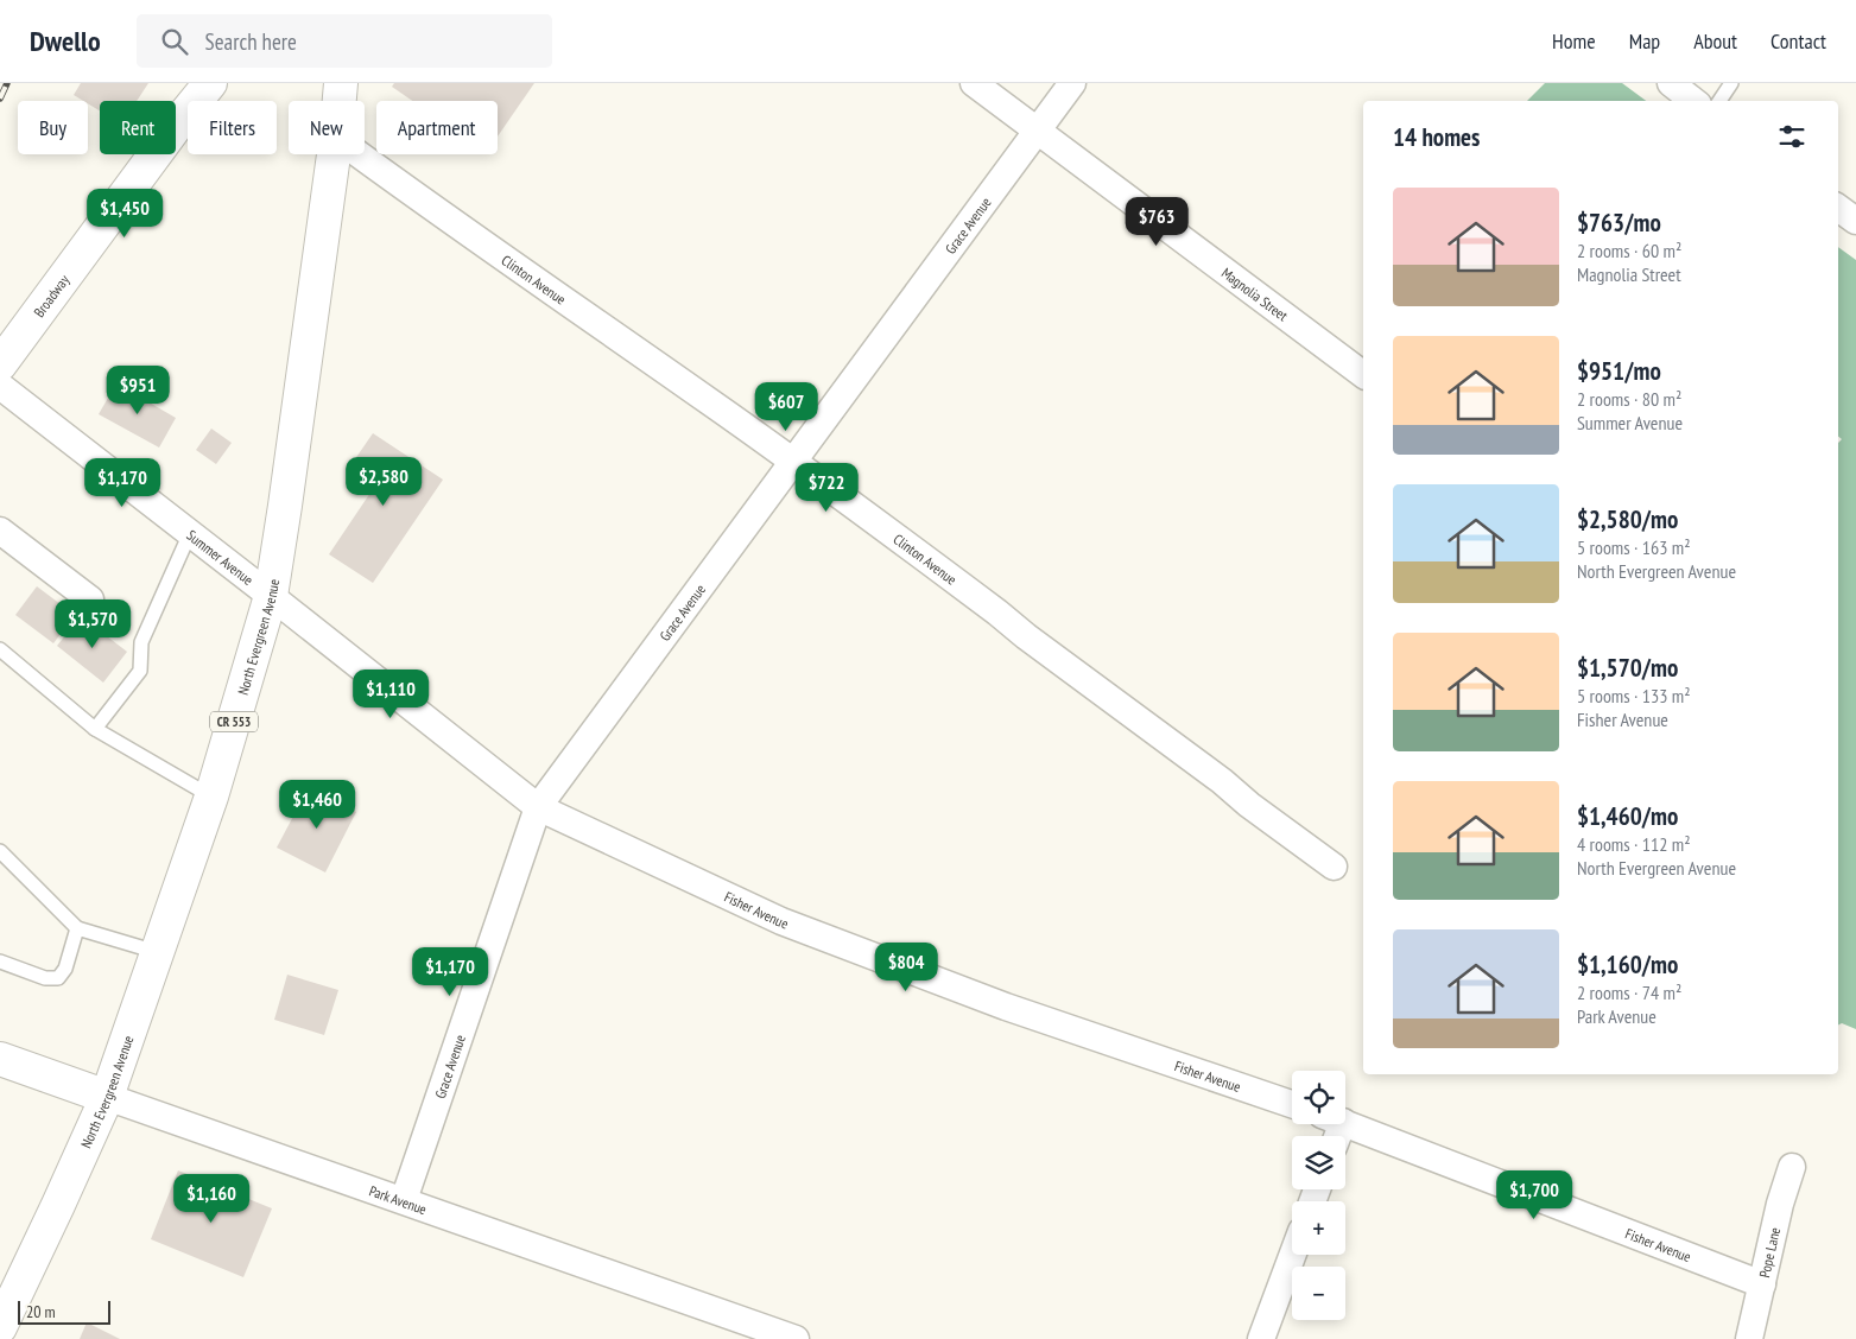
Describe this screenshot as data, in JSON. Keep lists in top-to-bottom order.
{
  "streets": {
    "main road": [
      "Broadway",
      "North Evergreen Avenue",
      "CR 553",
      "Park Avenue"
    ],
    "street": [
      "Grace Avenue",
      "Clinton Avenue",
      "Magnolia Street",
      "Summer Avenue",
      "Fisher Avenue",
      "Pope Lane"
    ]
  },
  "crossings": [
    ["Grace Avenue", "Clinton Avenue"],
    ["Grace Avenue", "Magnolia Street"],
    ["Grace Avenue", "Fisher Avenue"],
    ["Grace Avenue", "Park Avenue"],
    ["Summer Avenue", "North Evergreen Avenue"],
    ["Summer Avenue", "Fisher Avenue"],
    ["North Evergreen Avenue", "Fisher Avenue"],
    ["North Evergreen Avenue", "Park Avenue"],
    ["Fisher Avenue", "Pope Lane"]
  ],
  "scale_bar": "20 m",
  "page": {
    "header": "Dwello",
    "search": "Search here",
    "nav": [
      "Home",
      "Map",
      "About",
      "Contact"
    ],
    "chip": [
      "Buy",
      "Rent",
      "Filters",
      "New",
      "Apartment"
    ],
    "heading": "14 homes",
    "list": [
      {
        "name": "$763/mo",
        "note": "2 rooms · 60 m² · Magnolia Street"
      },
      {
        "name": "$951/mo",
        "note": "2 rooms · 80 m² · Summer Avenue"
      },
      {
        "name": "$2,580/mo",
        "note": "5 rooms · 163 m² · North Evergreen Avenue"
      },
      {
        "name": "$1,570/mo",
        "note": "5 rooms · 133 m² · Fisher Avenue"
      },
      {
        "name": "$1,460/mo",
        "note": "4 rooms · 112 m² · North Evergreen Avenue"
      },
      {
        "name": "$1,160/mo",
        "note": "2 rooms · 74 m² · Park Avenue"
      }
    ],
    "price": [
      "$1,450",
      "$763",
      "$951",
      "$607",
      "$2,580",
      "$1,170",
      "$722",
      "$1,570",
      "$1,110",
      "$1,460",
      "$804",
      "$1,170",
      "$1,700",
      "$1,160"
    ],
    "map_buttons": ["+", "−"],
    "scale": "20 m"
  }
}
